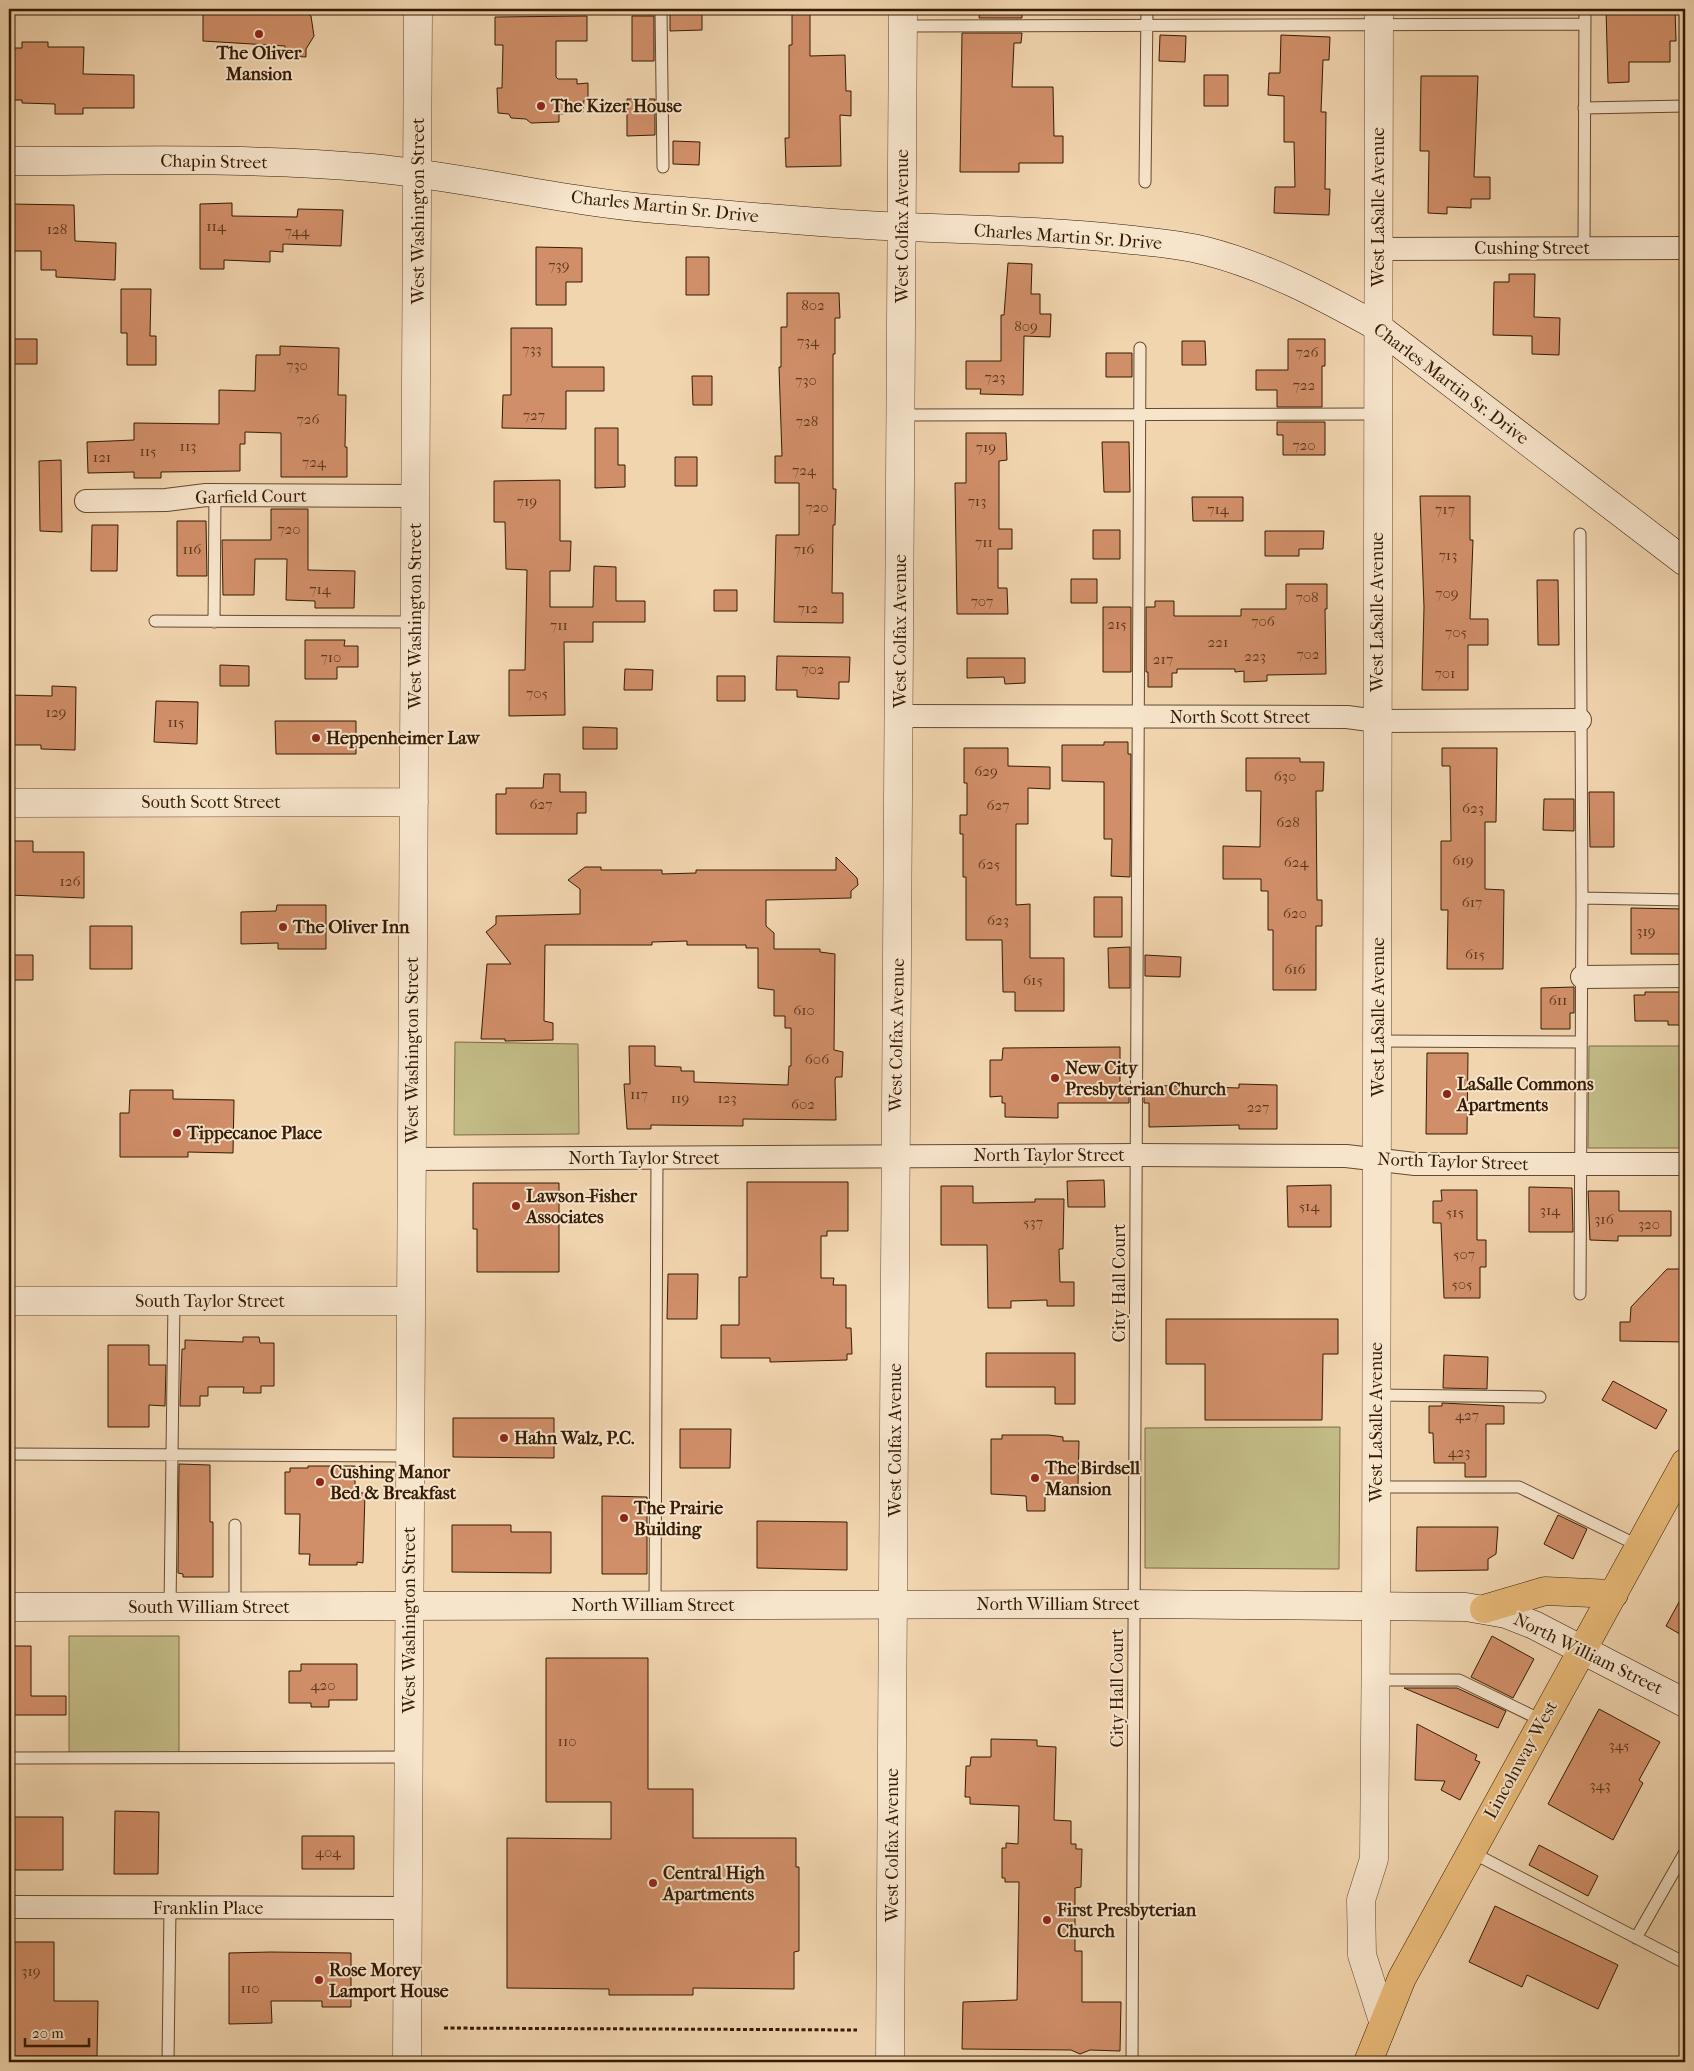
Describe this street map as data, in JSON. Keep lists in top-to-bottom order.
{
  "streets": {
    "main road": ["Lincolnway West"],
    "street": [
      "Chapin Street",
      "Charles Martin Sr. Drive",
      "West LaSalle Avenue",
      "West Washington Street",
      "West Colfax Avenue",
      "Cushing Street",
      "Garfield Court",
      "North Scott Street",
      "South Scott Street",
      "North Taylor Street",
      "South Taylor Street",
      "North William Street",
      "South William Street",
      "Franklin Place"
    ],
    "lane": ["City Hall Court"]
  },
  "crossings": [
    ["Chapin Street", "Charles Martin Sr. Drive"],
    ["Chapin Street", "West Washington Street"],
    ["Charles Martin Sr. Drive", "West LaSalle Avenue"],
    ["Charles Martin Sr. Drive", "West Washington Street"],
    ["Charles Martin Sr. Drive", "West Colfax Avenue"],
    ["West LaSalle Avenue", "Cushing Street"],
    ["West LaSalle Avenue", "North Scott Street"],
    ["West LaSalle Avenue", "North Taylor Street"],
    ["West LaSalle Avenue", "North William Street"],
    ["West LaSalle Avenue", "Lincolnway West"],
    ["West Washington Street", "Garfield Court"],
    ["West Washington Street", "South Scott Street"],
    ["West Washington Street", "North Taylor Street"],
    ["West Washington Street", "South Taylor Street"],
    ["West Washington Street", "North William Street"],
    ["West Washington Street", "South William Street"],
    ["West Washington Street", "Franklin Place"],
    ["West Colfax Avenue", "North Scott Street"],
    ["West Colfax Avenue", "North Taylor Street"],
    ["West Colfax Avenue", "North William Street"],
    ["North Scott Street", "City Hall Court"],
    ["North Taylor Street", "City Hall Court"],
    ["City Hall Court", "North William Street"],
    ["North William Street", "South William Street"],
    ["North William Street", "Lincolnway West"]
  ],
  "places": [
    "The Oliver Mansion",
    "The Kizer House",
    "Heppenheimer Law",
    "The Oliver Inn",
    "New City Presbyterian Church",
    "LaSalle Commons Apartments",
    "Tippecanoe Place",
    "Lawson-Fisher Associates",
    "Hahn Walz, P.C.",
    "The Birdsell Mansion",
    "Cushing Manor Bed & Breakfast",
    "The Prairie Building",
    "Central High Apartments",
    "First Presbyterian Church",
    "Rose Morey Lamport House"
  ],
  "house_numbers": [
    "114",
    "128",
    "744",
    "739",
    "802",
    "809",
    "734",
    "733",
    "726",
    "730",
    "723",
    "730",
    "722",
    "727",
    "726",
    "728",
    "720",
    "113",
    "719",
    "115",
    "121",
    "724",
    "724",
    "719",
    "713",
    "720",
    "714",
    "717",
    "720",
    "711",
    "116",
    "716",
    "713",
    "714",
    "709",
    "708",
    "707",
    "712",
    "706",
    "215",
    "711",
    "705",
    "221",
    "702",
    "223",
    "710",
    "217",
    "702",
    "701",
    "705",
    "129",
    "115",
    "629",
    "630",
    "627",
    "627",
    "623",
    "628",
    "619",
    "624",
    "625",
    "126",
    "617",
    "620",
    "623",
    "319",
    "615",
    "616",
    "615",
    "611",
    "610",
    "606",
    "117",
    "119",
    "123",
    "602",
    "227",
    "514",
    "314",
    "515",
    "316",
    "537",
    "320",
    "507",
    "505",
    "427",
    "423",
    "420",
    "110",
    "345",
    "343",
    "404",
    "319",
    "110"
  ],
  "scale_bar": "20 m"
}
